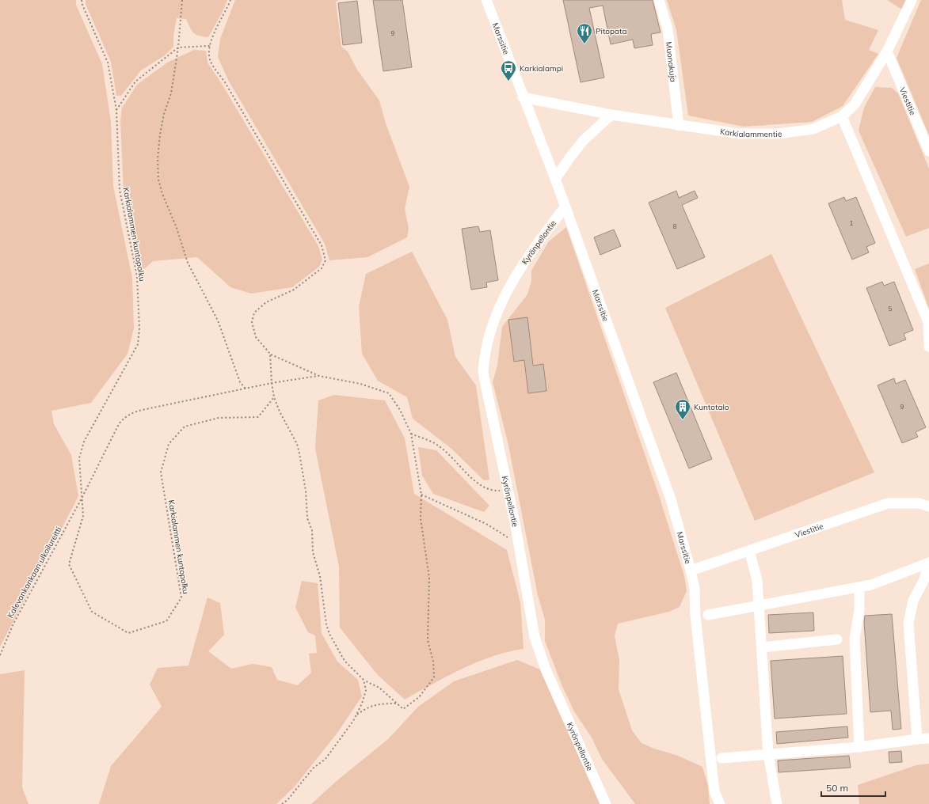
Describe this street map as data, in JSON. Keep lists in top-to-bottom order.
{
  "streets": {
    "street": [
      "Marssitie",
      "Muonakuja",
      "Viestitie",
      "Karkialammentie",
      "Kyrönpellontie"
    ],
    "path": ["Karkialammen kuntopolku", "Kalevankankaan ulkoilureitti"]
  },
  "crossings": [
    ["Marssitie", "Viestitie"],
    ["Marssitie", "Karkialammentie"],
    ["Marssitie", "Kyrönpellontie"],
    ["Muonakuja", "Karkialammentie"],
    ["Viestitie", "Karkialammentie"],
    ["Karkialammen kuntopolku", "Kalevankankaan ulkoilureitti"]
  ],
  "places": {
    "restaurant": ["Pitopata"],
    "bus stop": ["Karkialampi"],
    "building": ["Kuntotalo"]
  },
  "house_numbers": [
    "9",
    "1",
    "8",
    "5",
    "9"
  ],
  "scale_bar": "50 m"
}
